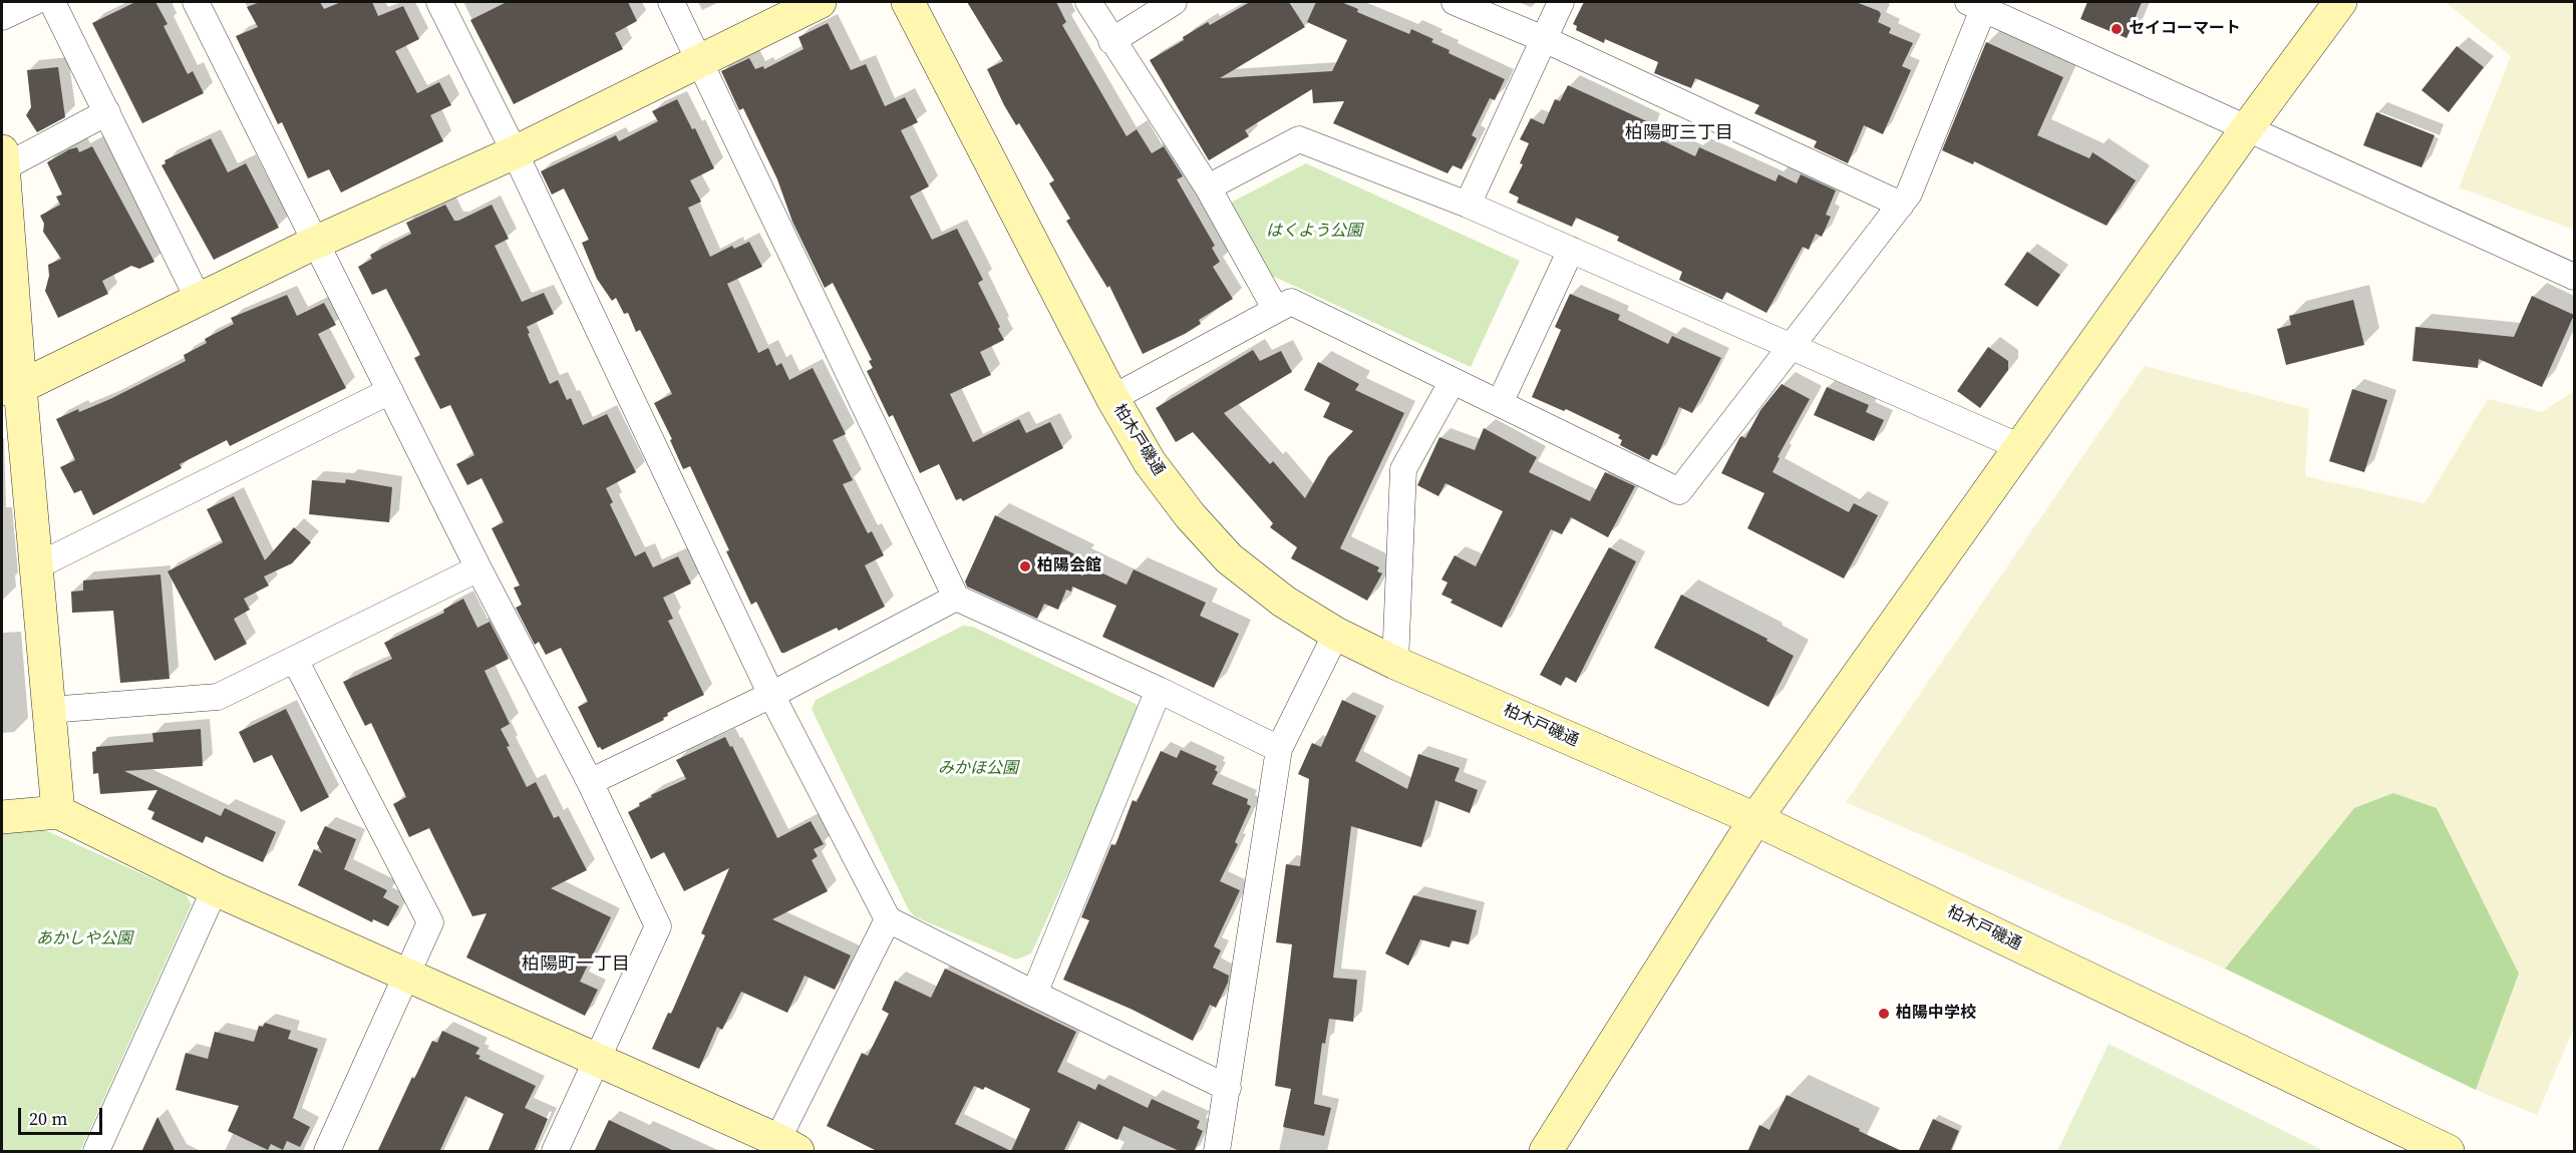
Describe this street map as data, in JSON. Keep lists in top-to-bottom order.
{
  "streets": {
    "street": ["柏木戸磯通"]
  },
  "districts": ["柏陽町三丁目", "柏陽町一丁目"],
  "parks": ["はくよう公園", "みかほ公園", "あかしや公園"],
  "places": ["セイコーマート", "柏陽会館", "柏陽中学校"],
  "scale_bar": "20 m"
}
